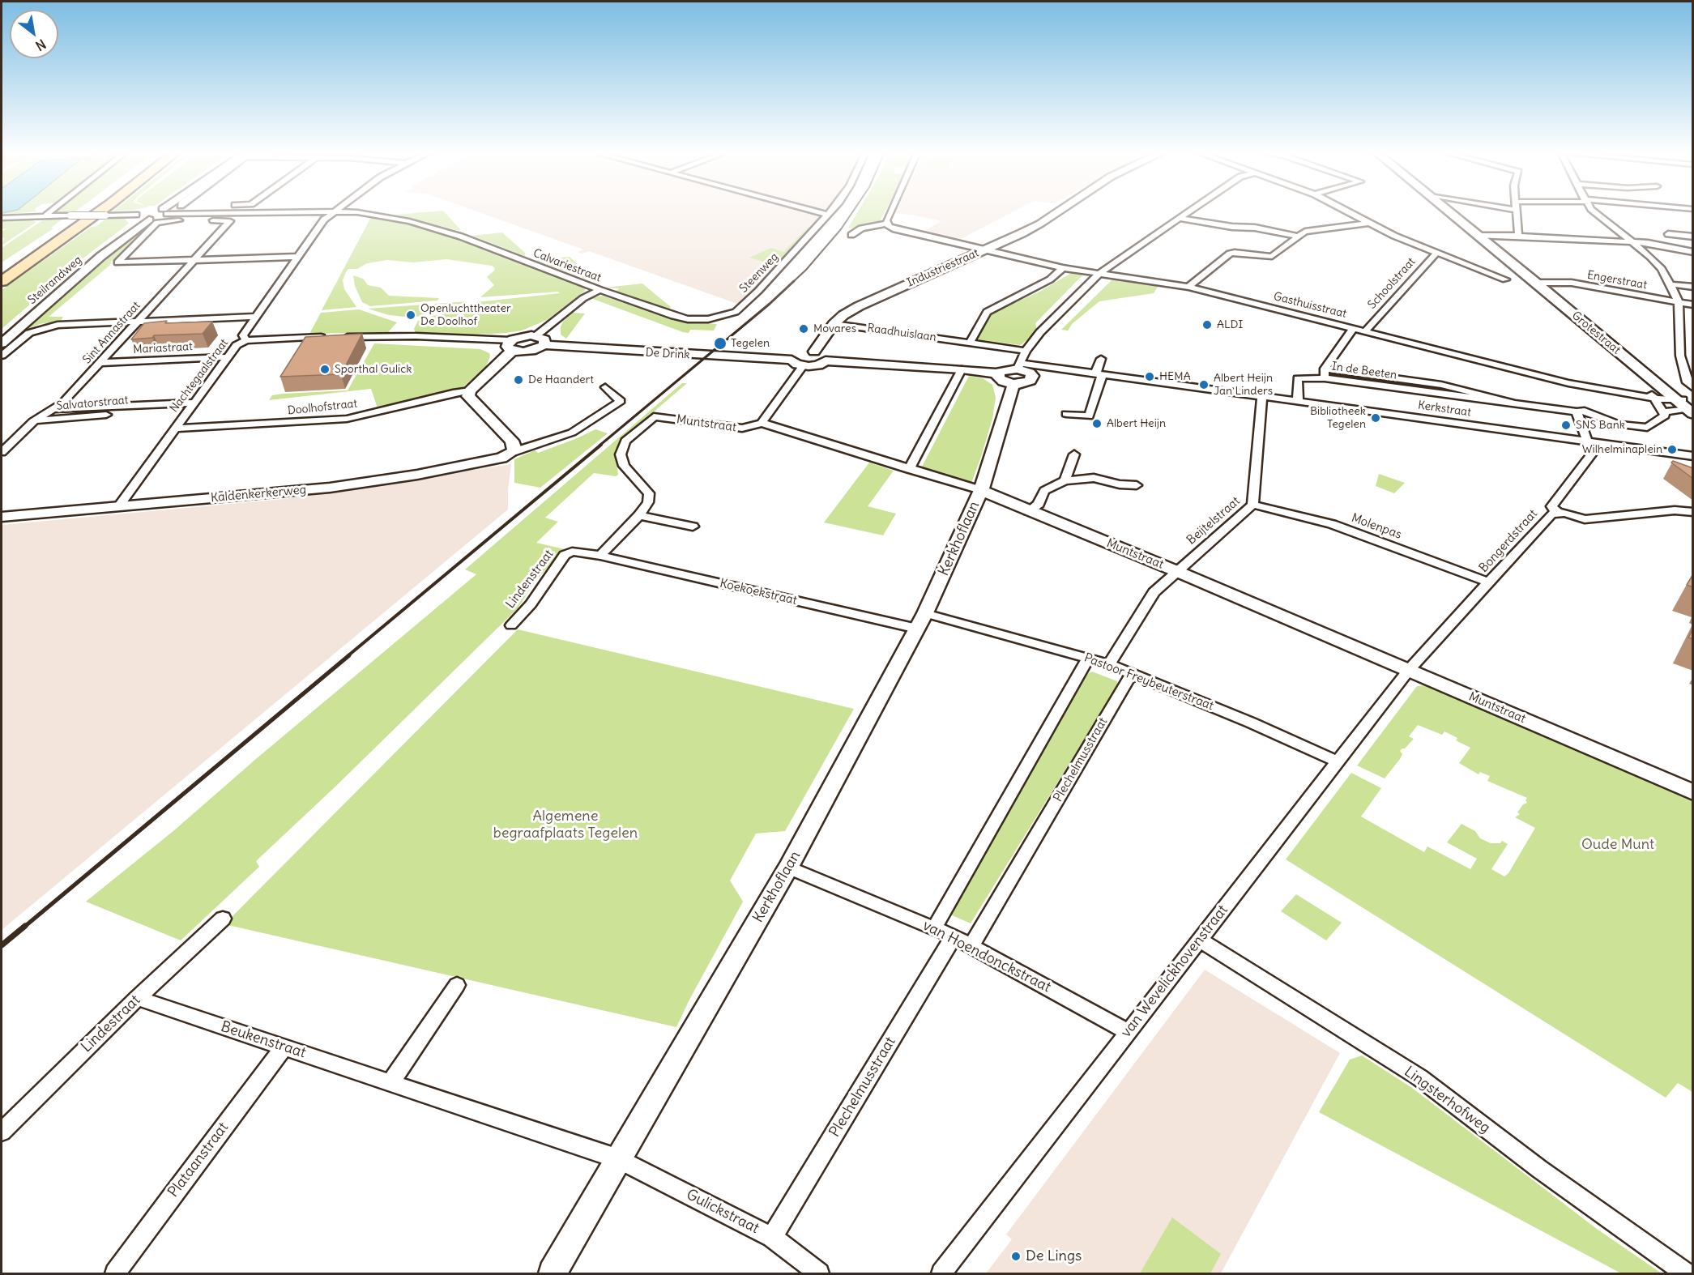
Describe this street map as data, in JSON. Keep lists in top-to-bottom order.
{
  "streets": {
    "street": [
      "Calvariestraat",
      "Industriestraat",
      "Steenweg",
      "Steilrandweg",
      "Engerstraat",
      "Schoolstraat",
      "Gasthuisstraat",
      "Sint Annastraat",
      "Raadhuislaan",
      "Grotestraat",
      "Mariastraat",
      "De Drink",
      "In de Beeten",
      "Nachtegaalstraat",
      "Salvatorstraat",
      "Doolhofstraat",
      "Kerkstraat",
      "Muntstraat",
      "Kaldenkerkerweg",
      "Beijtelstraat",
      "Molenpas",
      "Kerkhoflaan",
      "Bongerdstraat",
      "Lindenstraat",
      "Koekoekstraat",
      "Pastoor Freybeuterstraat",
      "Plechelmusstraat",
      "van Hoendonckstraat",
      "van Wevelickhovenstraat",
      "Lindestraat",
      "Beukenstraat",
      "Lingsterhofweg",
      "Plataanstraat",
      "Gulickstraat"
    ]
  },
  "crossings": [
    ["Calvariestraat", "Steenweg"],
    ["Industriestraat", "Gasthuisstraat"],
    ["Industriestraat", "Raadhuislaan"],
    ["Engerstraat", "Grotestraat"],
    ["Schoolstraat", "Gasthuisstraat"],
    ["Gasthuisstraat", "Grotestraat"],
    ["Sint Annastraat", "Mariastraat"],
    ["Sint Annastraat", "Salvatorstraat"],
    ["Mariastraat", "Nachtegaalstraat"],
    ["Nachtegaalstraat", "Salvatorstraat"],
    ["Nachtegaalstraat", "Doolhofstraat"],
    ["Nachtegaalstraat", "Kaldenkerkerweg"],
    ["Kerkstraat", "Beijtelstraat"],
    ["Muntstraat", "Beijtelstraat"],
    ["Muntstraat", "Kerkhoflaan"],
    ["Muntstraat", "Bongerdstraat"],
    ["Muntstraat", "van Wevelickhovenstraat"],
    ["Beijtelstraat", "Molenpas"],
    ["Molenpas", "Bongerdstraat"],
    ["Kerkhoflaan", "Koekoekstraat"],
    ["Kerkhoflaan", "Pastoor Freybeuterstraat"],
    ["Kerkhoflaan", "van Hoendonckstraat"],
    ["Kerkhoflaan", "Beukenstraat"],
    ["Kerkhoflaan", "Gulickstraat"],
    ["Bongerdstraat", "van Wevelickhovenstraat"],
    ["Lindenstraat", "Koekoekstraat"],
    ["Koekoekstraat", "Pastoor Freybeuterstraat"],
    ["Pastoor Freybeuterstraat", "Plechelmusstraat"],
    ["Pastoor Freybeuterstraat", "van Wevelickhovenstraat"],
    ["Plechelmusstraat", "van Hoendonckstraat"],
    ["Plechelmusstraat", "Gulickstraat"],
    ["van Hoendonckstraat", "van Wevelickhovenstraat"],
    ["van Wevelickhovenstraat", "Lingsterhofweg"],
    ["Lindestraat", "Beukenstraat"],
    ["Beukenstraat", "Plataanstraat"],
    ["Beukenstraat", "Gulickstraat"]
  ],
  "parks": ["Algemene begraafplaats Tegelen", "Oude Munt"],
  "places": [
    "Openluchttheater De Doolhof",
    "ALDI",
    "Movares",
    "Tegelen",
    "Sporthal Gulick",
    "HEMA",
    "De Haandert",
    "Albert Heijn Jan Linders",
    "Bibliotheek Tegelen",
    "Albert Heijn",
    "SNS Bank",
    "Wilhelminaplein",
    "De Lings"
  ],
  "north": "bottom right"
}
